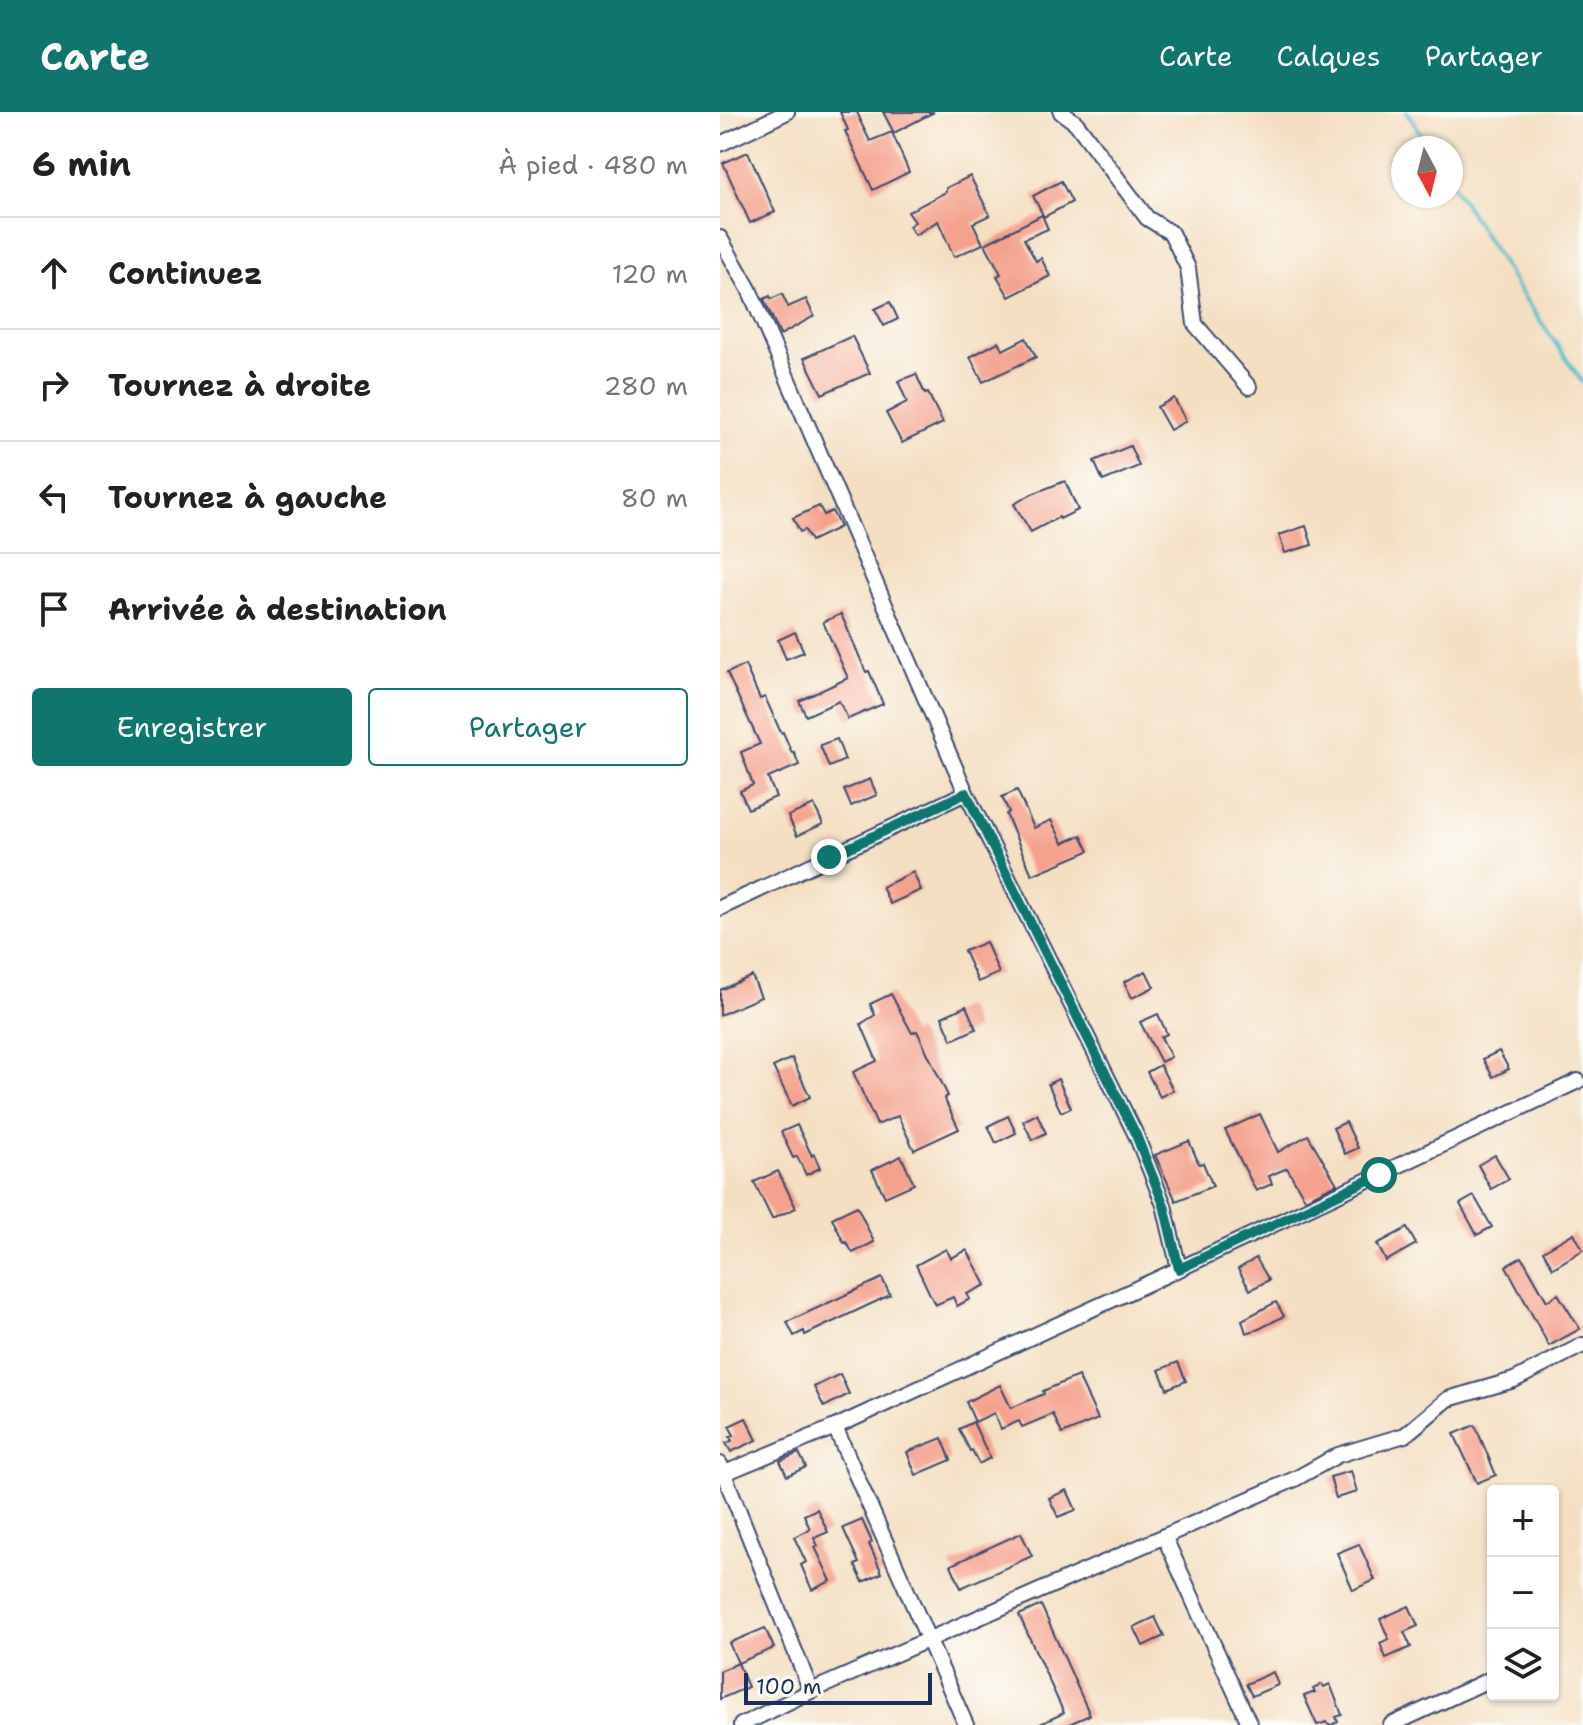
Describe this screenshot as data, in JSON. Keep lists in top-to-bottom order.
{
  "scale_bar": "100 m",
  "north": "bottom",
  "page": {
    "header": "Carte",
    "nav": ["Carte", "Calques", "Partager"],
    "heading": ["6 min", "À pied · 480 m"],
    "list": [
      ["Continuez", "120 m"],
      ["Tournez à droite", "280 m"],
      ["Tournez à gauche", "80 m"],
      "Arrivée à destination"
    ],
    "buttons": ["Enregistrer", "Partager"],
    "map_buttons": ["+", "−"],
    "scale": "100 m"
  }
}
